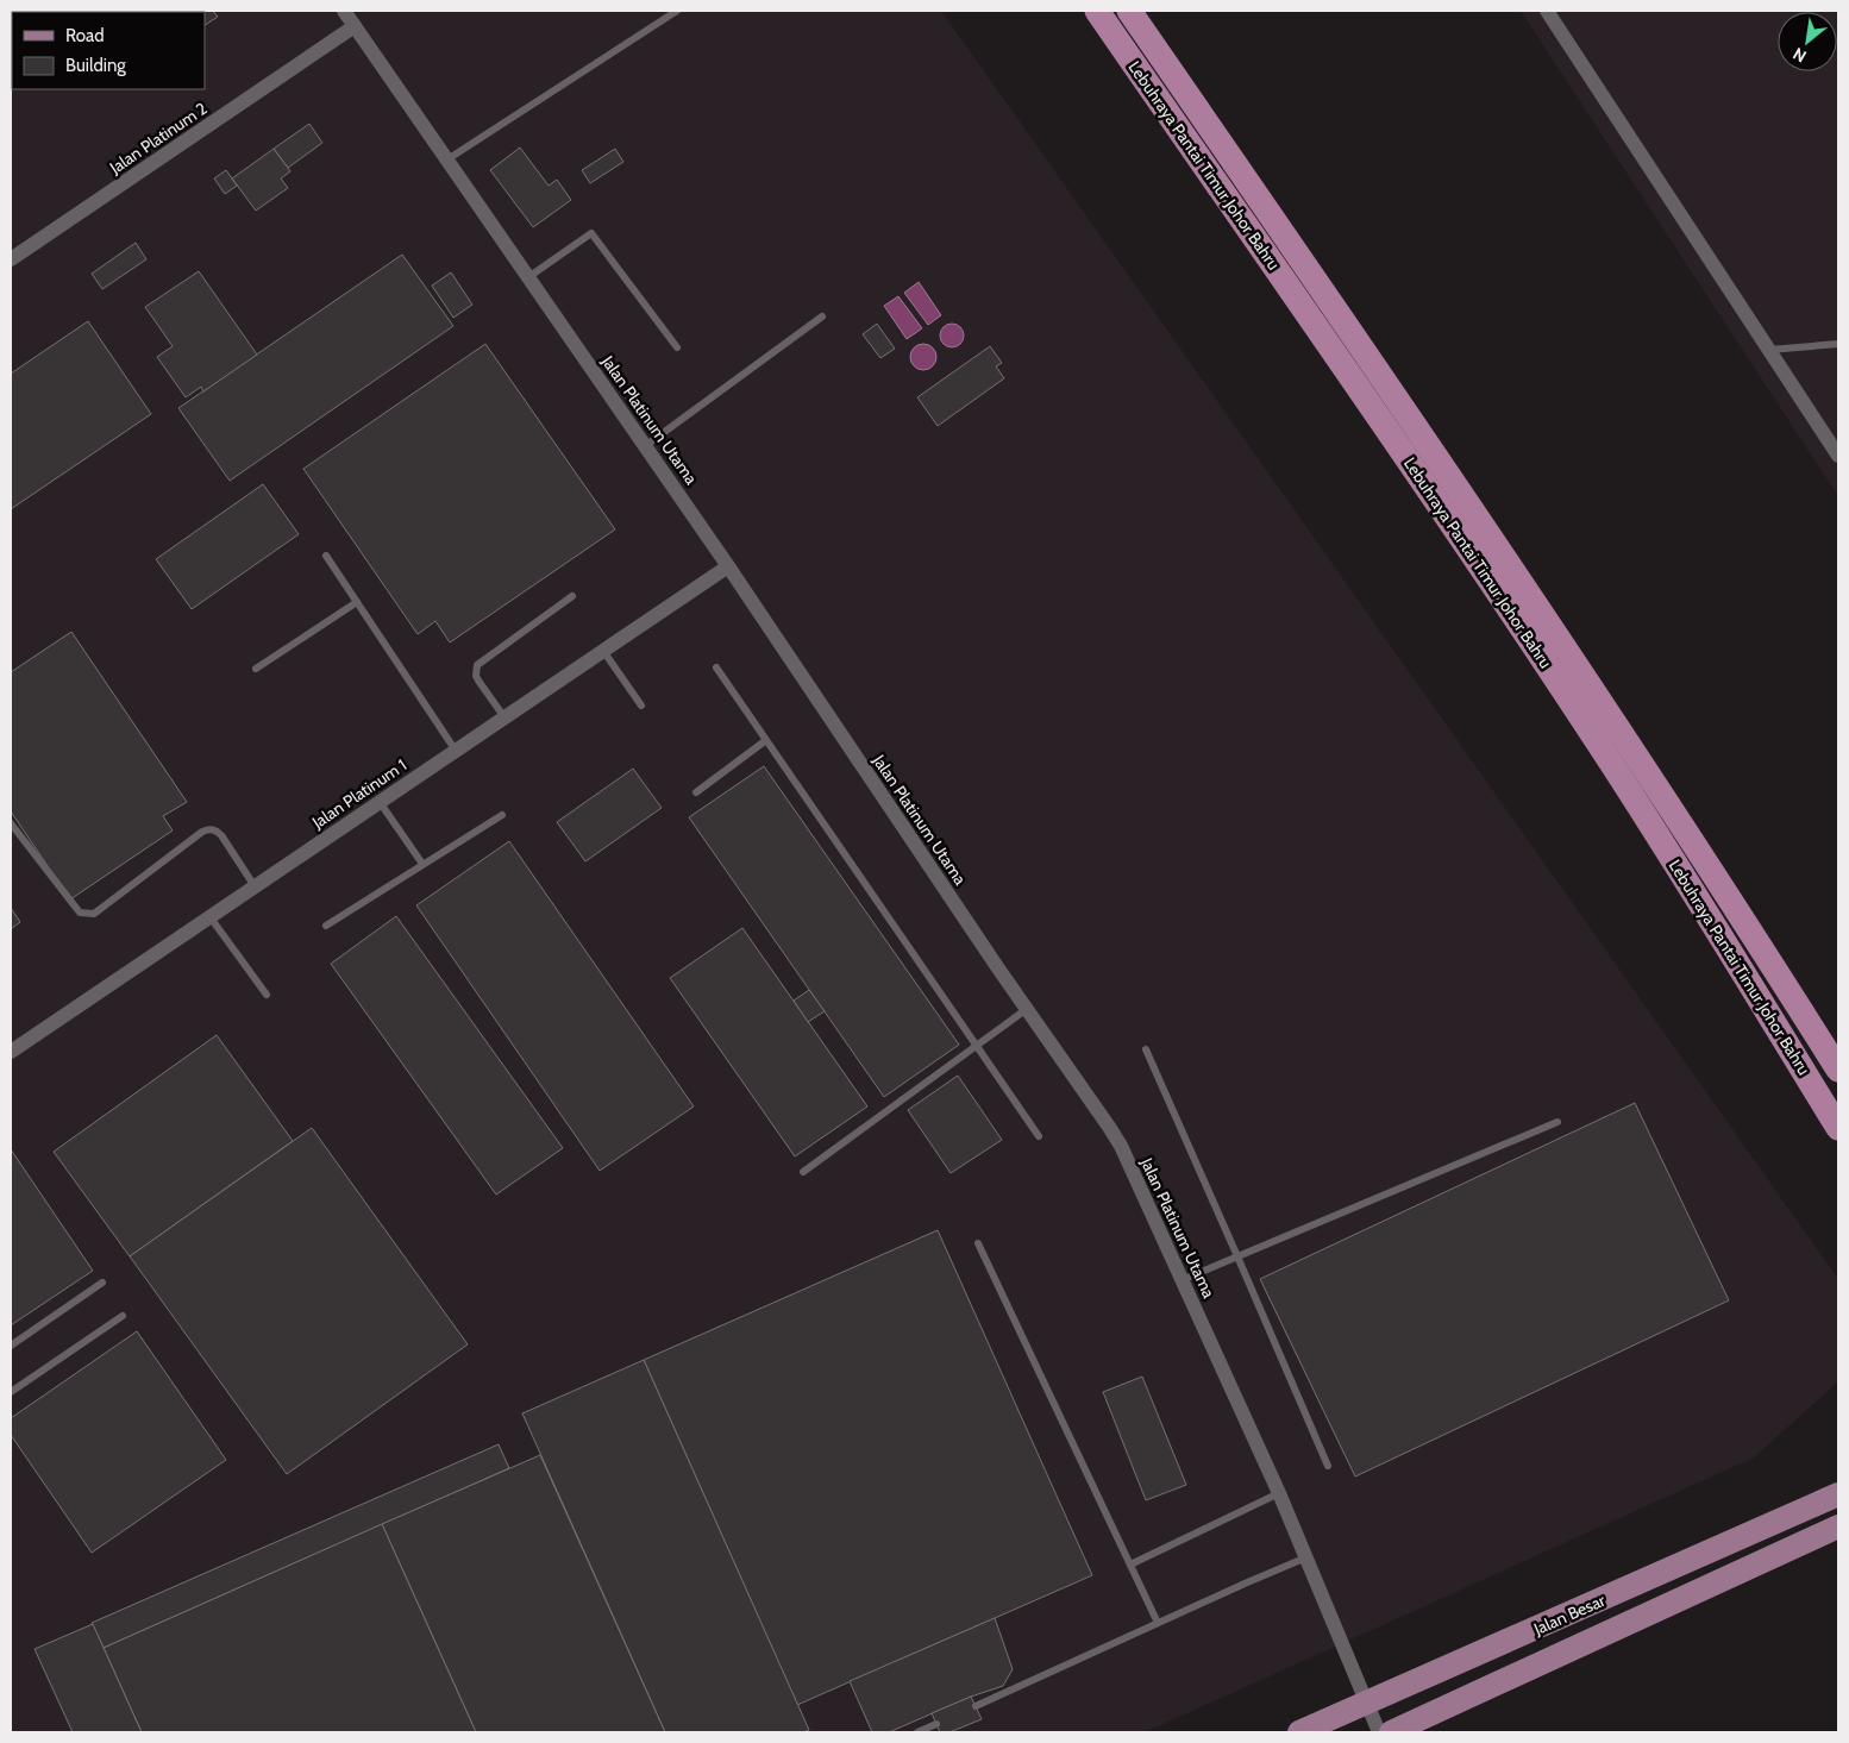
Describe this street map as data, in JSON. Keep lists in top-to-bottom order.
{
  "streets": {
    "highway": ["Lebuhraya Pantai Timur Johor Bahru"],
    "main road": ["Jalan Besar"],
    "street": ["Jalan Platinum 2", "Jalan Platinum Utama", "Jalan Platinum 1"]
  },
  "crossings": [
    ["Jalan Platinum 2", "Jalan Platinum Utama"],
    ["Jalan Platinum Utama", "Jalan Platinum 1"],
    ["Jalan Platinum Utama", "Jalan Besar"]
  ],
  "legend": ["Road", "Building"],
  "north": "bottom left"
}
